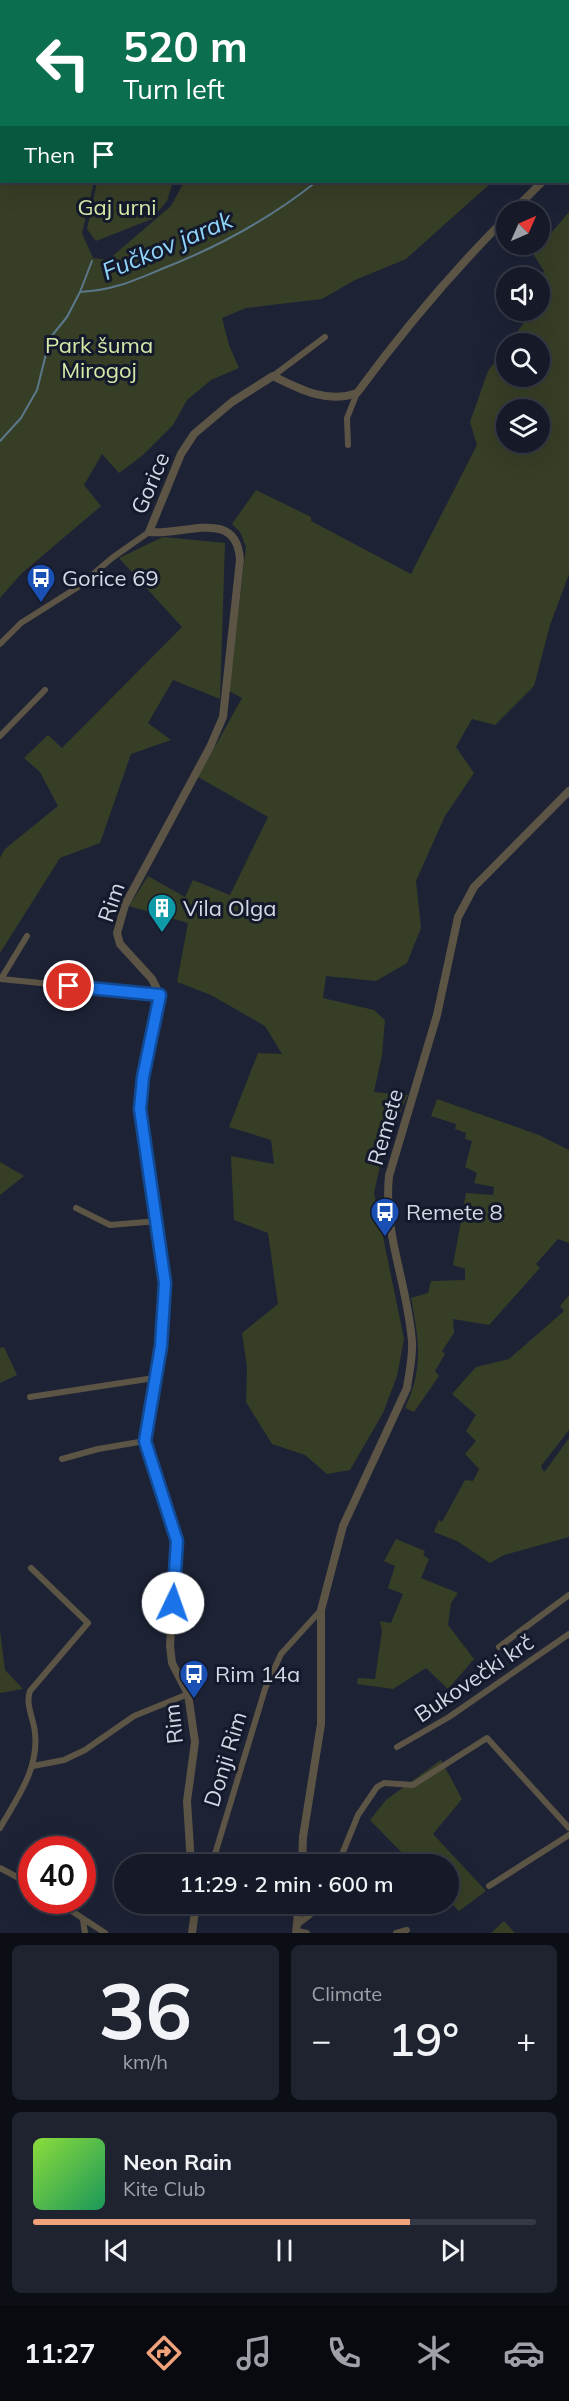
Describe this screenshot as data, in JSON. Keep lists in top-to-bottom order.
{
  "streets": {
    "street": [
      "Gorice",
      "Rim",
      "Remete",
      "Bukovečki krč",
      "Donji Rim"
    ]
  },
  "crossings": [
    ["Gorice", "Rim"],
    ["Remete", "Donji Rim"]
  ],
  "water": ["Fučkov jarak"],
  "parks": ["Gaj urni", "Park šuma Mirogoj"],
  "places": {
    "bus stop": ["Gorice 69", "Remete 8", "Rim 14a"],
    "building": ["Vila Olga"]
  },
  "north": "top right",
  "page": {
    "turn": ["520 m", "Turn left"],
    "then": "Then",
    "limit": "40",
    "trip": "11:29 · 2 min · 600 m",
    "tile": [
      ["36", "km/h"],
      "Climate"
    ],
    "heat": ["−", "19°", "+"],
    "song": ["Neon Rain", "Kite Club"],
    "tabs": "11:27"
  }
}
